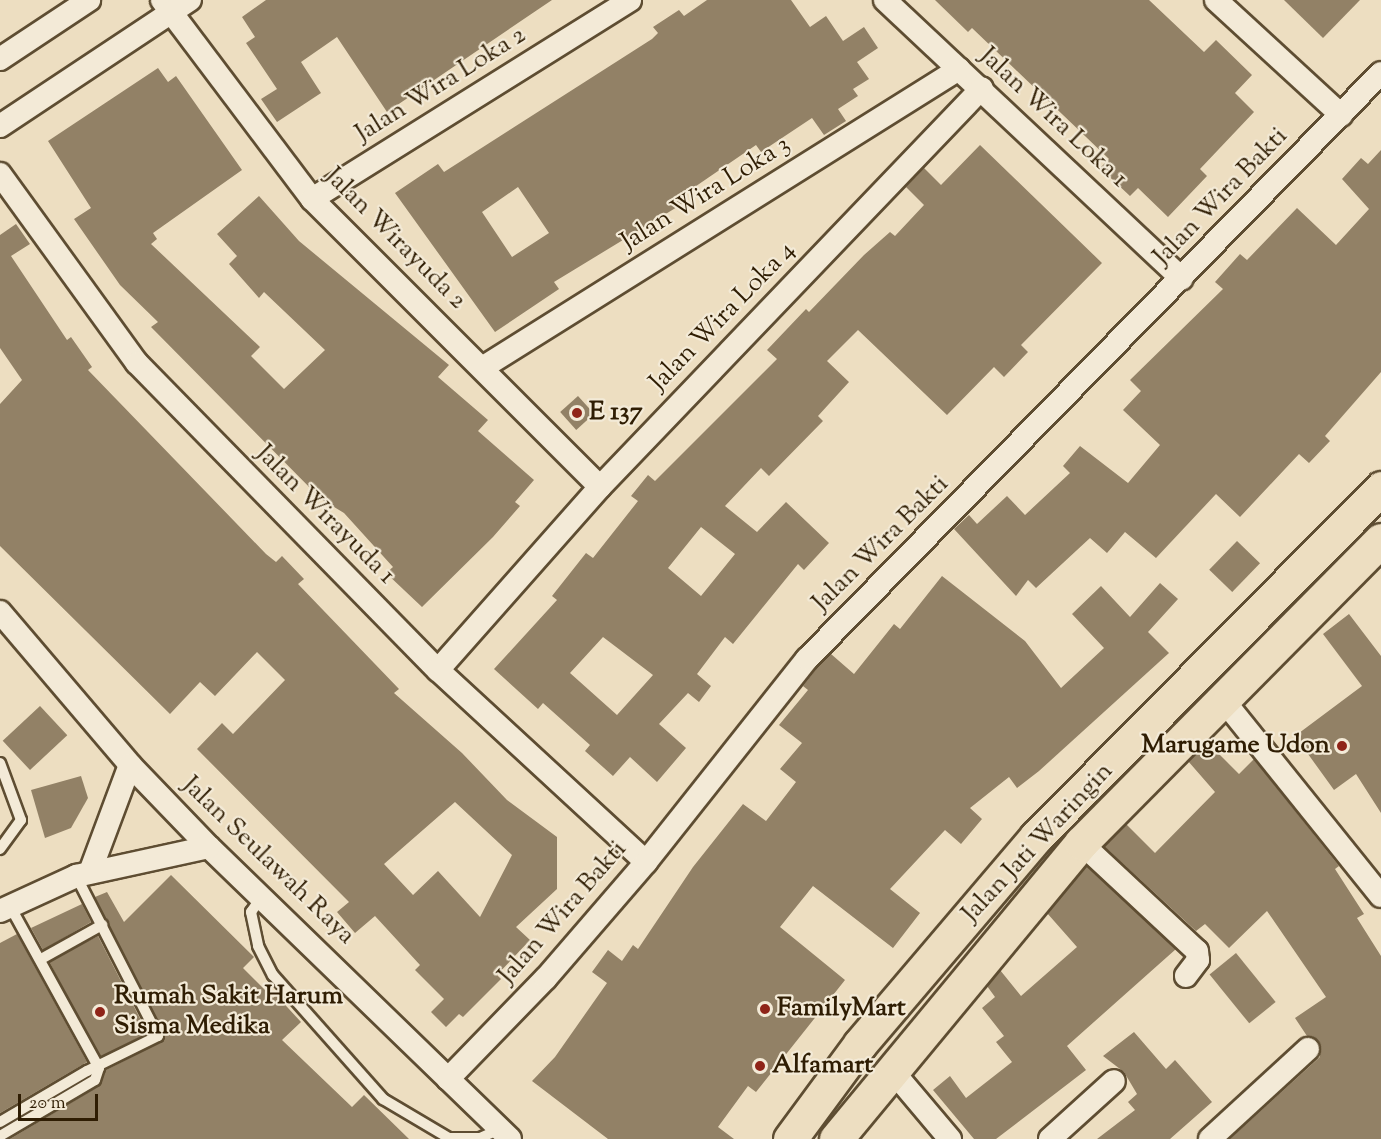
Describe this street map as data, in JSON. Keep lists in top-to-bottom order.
{
  "streets": {
    "main road": ["Jalan Jati Waringin"],
    "street": [
      "Jalan Wira Loka 2",
      "Jalan Wira Loka 1",
      "Jalan Wira Loka 3",
      "Jalan Wira Bakti",
      "Jalan Wirayuda 2",
      "Jalan Wira Loka 4",
      "Jalan Wirayuda 1",
      "Jalan Seulawah Raya"
    ]
  },
  "crossings": [
    ["Jalan Wira Loka 2", "Jalan Wirayuda 2"],
    ["Jalan Wira Loka 1", "Jalan Wira Loka 3"],
    ["Jalan Wira Loka 1", "Jalan Wira Bakti"],
    ["Jalan Wira Loka 1", "Jalan Wira Loka 4"],
    ["Jalan Wira Loka 3", "Jalan Wirayuda 2"],
    ["Jalan Wira Bakti", "Jalan Wirayuda 1"],
    ["Jalan Wira Bakti", "Jalan Seulawah Raya"],
    ["Jalan Wirayuda 2", "Jalan Wira Loka 4"],
    ["Jalan Wira Loka 4", "Jalan Wirayuda 1"]
  ],
  "places": [
    "E 137",
    "Marugame Udon",
    "FamilyMart",
    "Rumah Sakit Harum Sisma Medika",
    "Alfamart"
  ],
  "scale_bar": "20 m"
}
